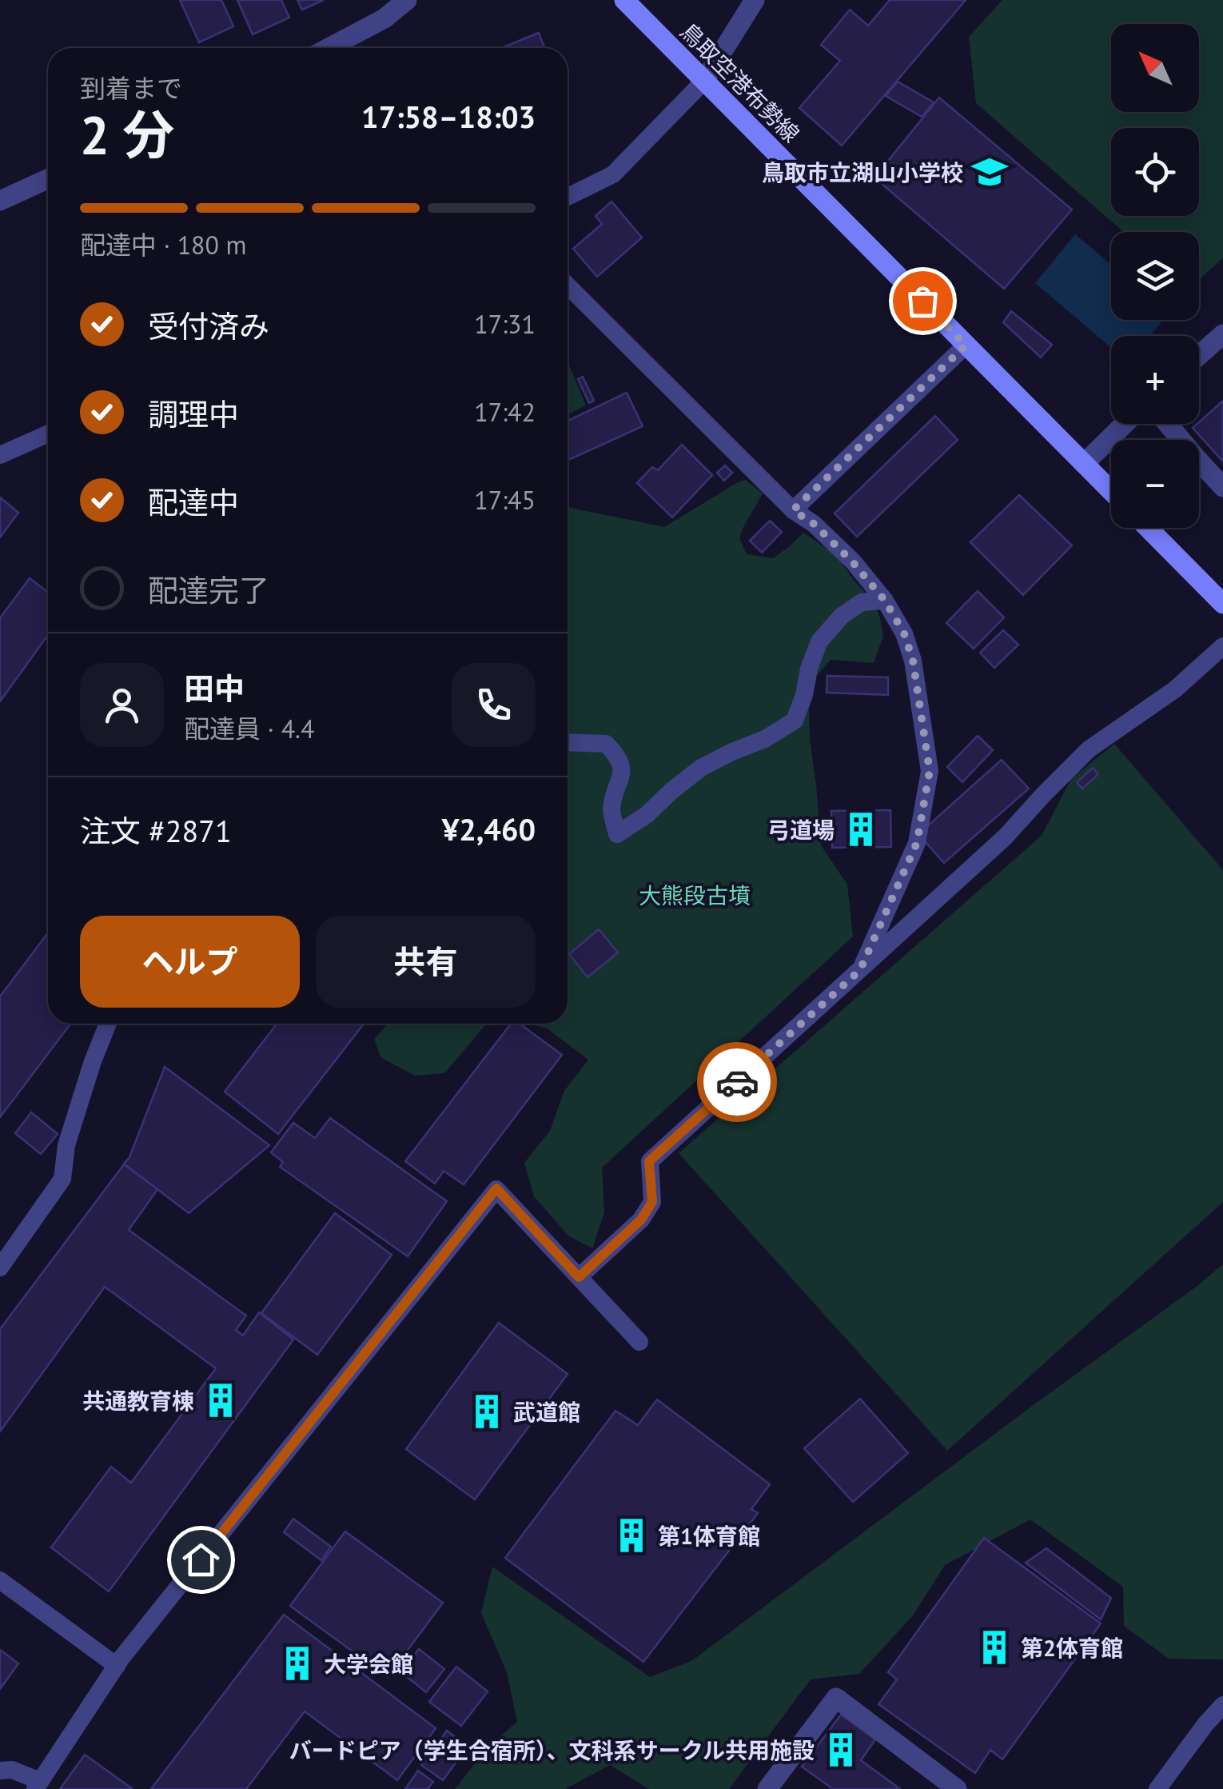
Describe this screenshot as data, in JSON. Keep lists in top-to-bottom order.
{
  "streets": {
    "main road": ["鳥取空港布勢線"]
  },
  "parks": ["大熊段古墳"],
  "places": {
    "school or university": ["鳥取市立湖山小学校"],
    "building": [
      "弓道場",
      "共通教育棟",
      "武道館",
      "第1体育館",
      "第2体育館",
      "大学会館",
      "バードピア（学生合宿所）、文科系サークル共用施設"
    ]
  },
  "north": "top left",
  "page": {
    "map_buttons": ["+", "−"],
    "heading": ["2 分", "到着まで", "17:58–18:03"],
    "panel": [
      "田中",
      "配達員 · 4.4",
      "注文 #2871",
      "¥2,460"
    ],
    "bar": "配達中 · 180 m",
    "list": [
      ["受付済み", "17:31"],
      ["調理中", "17:42"],
      ["配達中", "17:45"],
      "配達完了"
    ],
    "buttons": ["ヘルプ", "共有"]
  }
}
